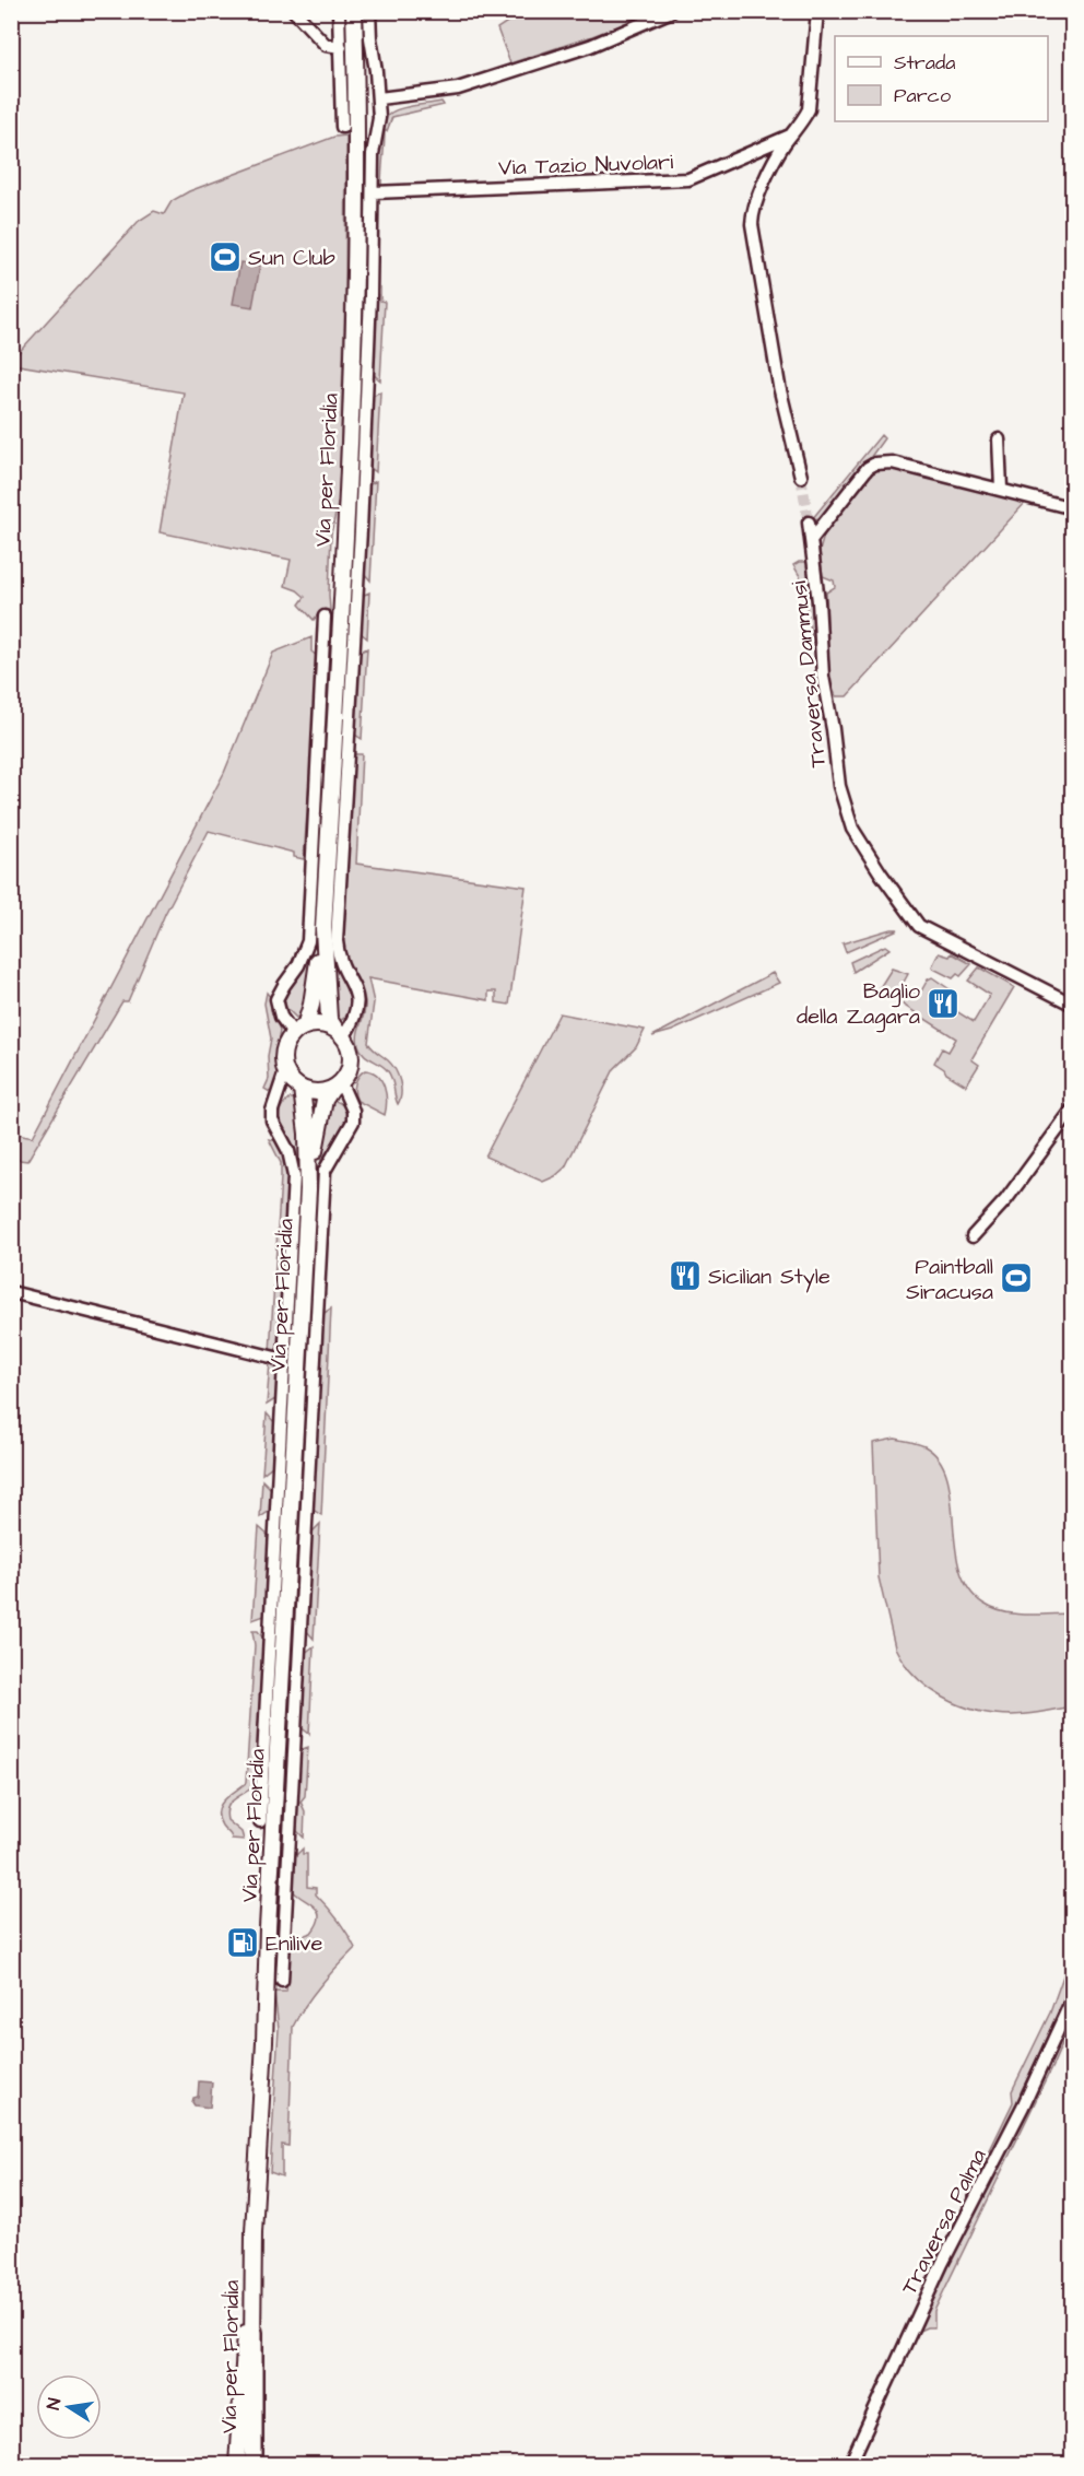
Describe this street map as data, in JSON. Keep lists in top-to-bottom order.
{
  "streets": {
    "main road": ["Via per Floridia"],
    "street": ["Via Tazio Nuvolari", "Traversa Dammusi", "Traversa Palma"]
  },
  "places": {
    "sports": ["Sun Club", "Paintball Siracusa"],
    "restaurant": ["Baglio della Zagara", "Sicilian Style"],
    "fuel station": ["Enilive"]
  },
  "legend": ["Strada", "Parco"],
  "north": "left"
}
